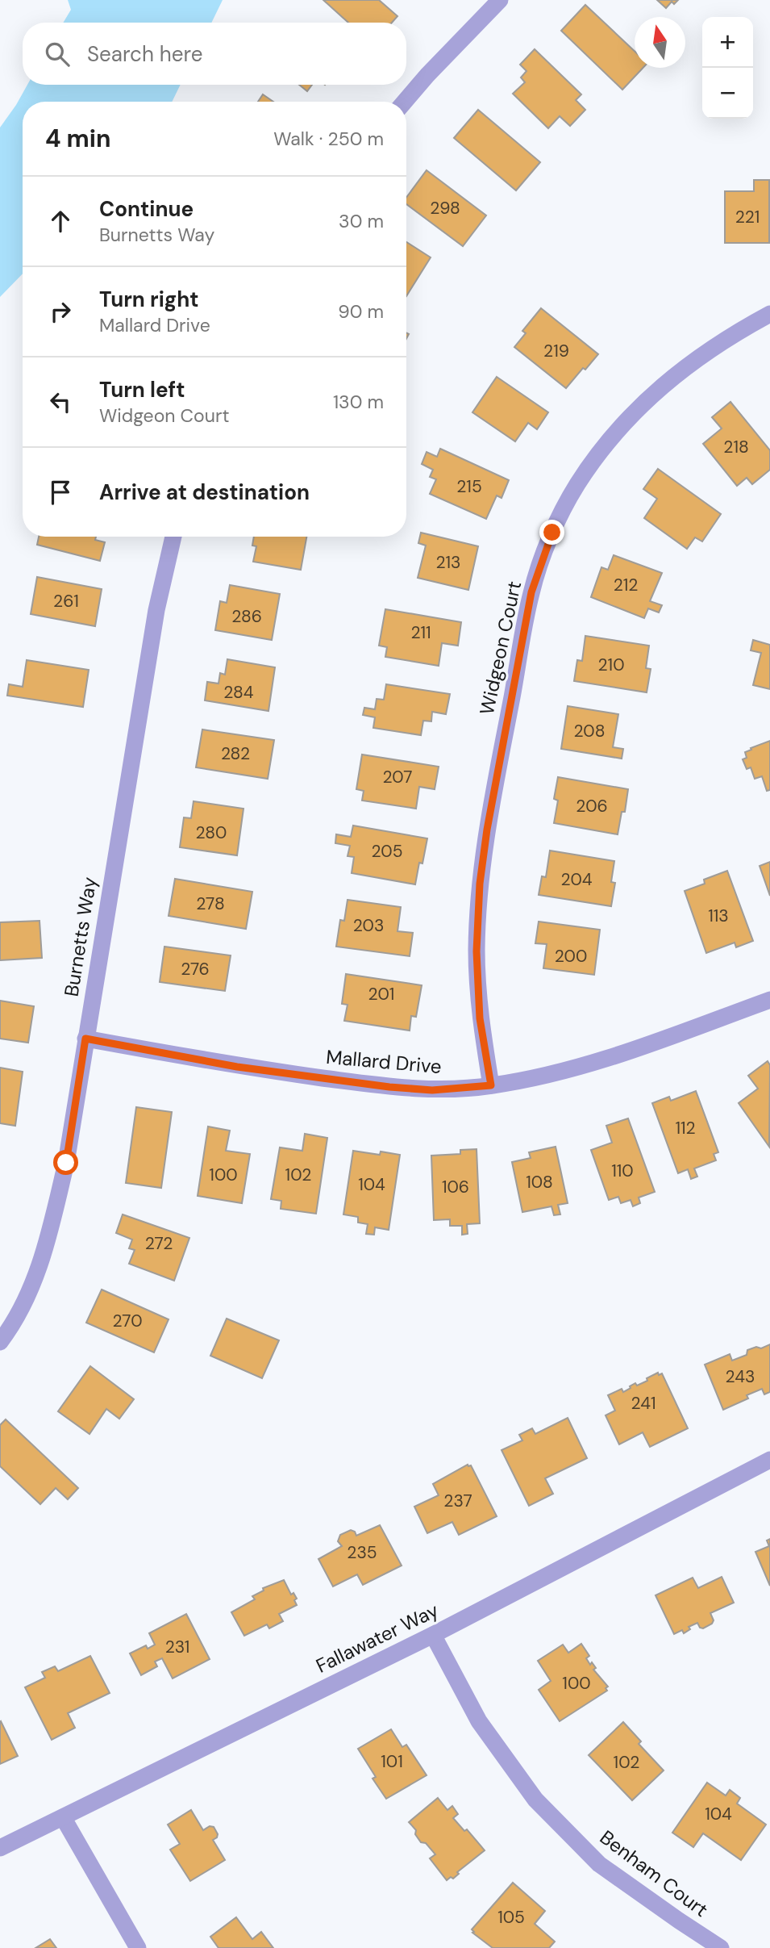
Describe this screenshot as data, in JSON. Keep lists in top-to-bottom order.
{
  "streets": {
    "street": [
      "Widgeon Court",
      "Burnetts Way",
      "Mallard Drive",
      "Fallawater Way",
      "Benham Court"
    ]
  },
  "crossings": [
    ["Widgeon Court", "Mallard Drive"],
    ["Burnetts Way", "Mallard Drive"],
    ["Fallawater Way", "Benham Court"]
  ],
  "house_numbers": [
    "298",
    "221",
    "219",
    "218",
    "215",
    "213",
    "212",
    "261",
    "286",
    "211",
    "210",
    "284",
    "208",
    "282",
    "207",
    "206",
    "280",
    "205",
    "204",
    "278",
    "113",
    "203",
    "200",
    "276",
    "201",
    "112",
    "110",
    "100",
    "102",
    "108",
    "104",
    "106",
    "272",
    "270",
    "243",
    "241",
    "237",
    "235",
    "231",
    "100",
    "101",
    "102",
    "104",
    "105"
  ],
  "north": "top",
  "page": {
    "map_buttons": ["+", "−"],
    "search": "Search here",
    "heading": ["4 min", "Walk · 250 m"],
    "list": [
      ["Continue", "Burnetts Way", "30 m"],
      ["Turn right", "Mallard Drive", "90 m"],
      ["Turn left", "Widgeon Court", "130 m"],
      "Arrive at destination"
    ]
  }
}
